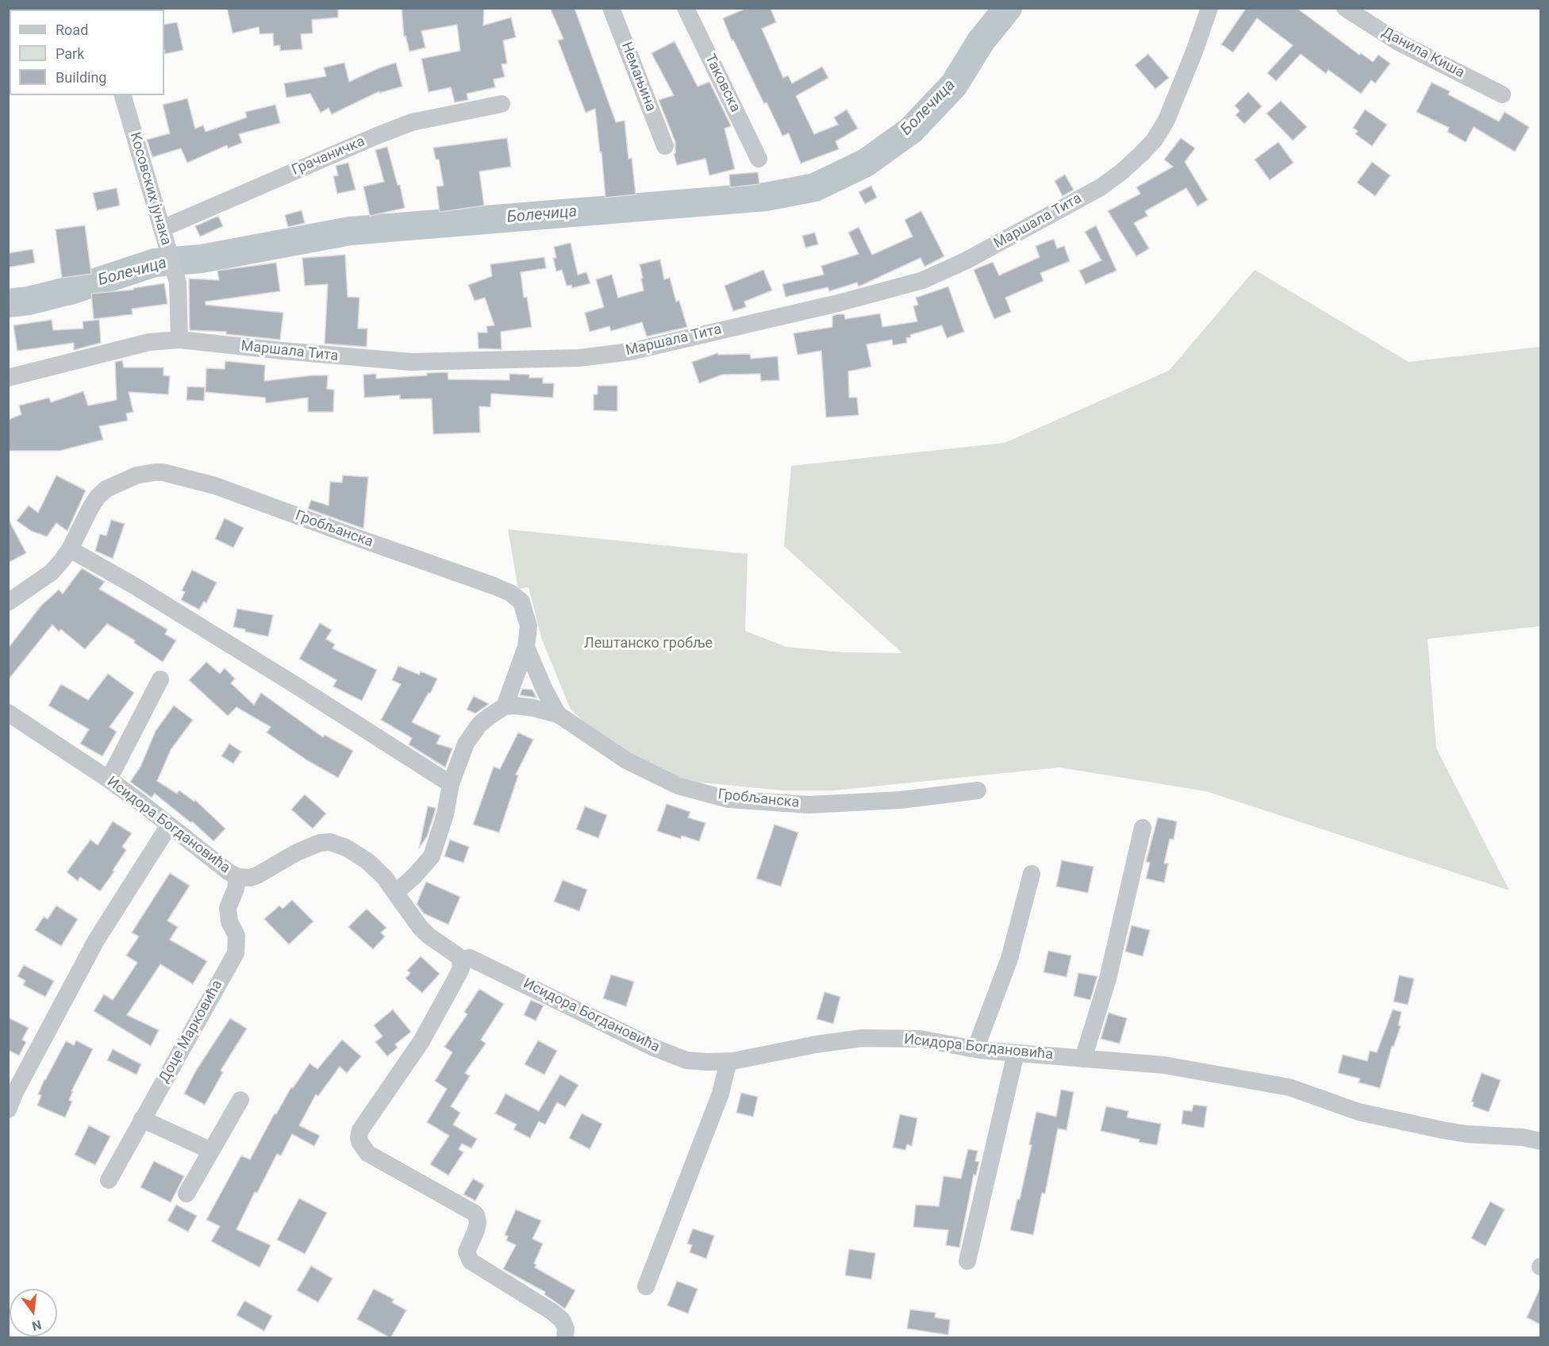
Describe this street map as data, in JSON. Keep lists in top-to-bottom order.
{
  "streets": {
    "street": [
      "Данила Киша",
      "Немањина",
      "Таковска",
      "Грачаничка",
      "Косовских јунака",
      "Маршала Тита",
      "Гробљанска",
      "Исидора Богдановића",
      "Доце Марковића"
    ]
  },
  "crossings": [
    ["Грачаничка", "Косовских јунака"],
    ["Косовских јунака", "Маршала Тита"],
    ["Исидора Богдановића", "Доце Марковића"]
  ],
  "water": ["Болечица"],
  "parks": ["Лештанско гробље"],
  "legend": ["Road", "Park", "Building"],
  "north": "bottom"
}
